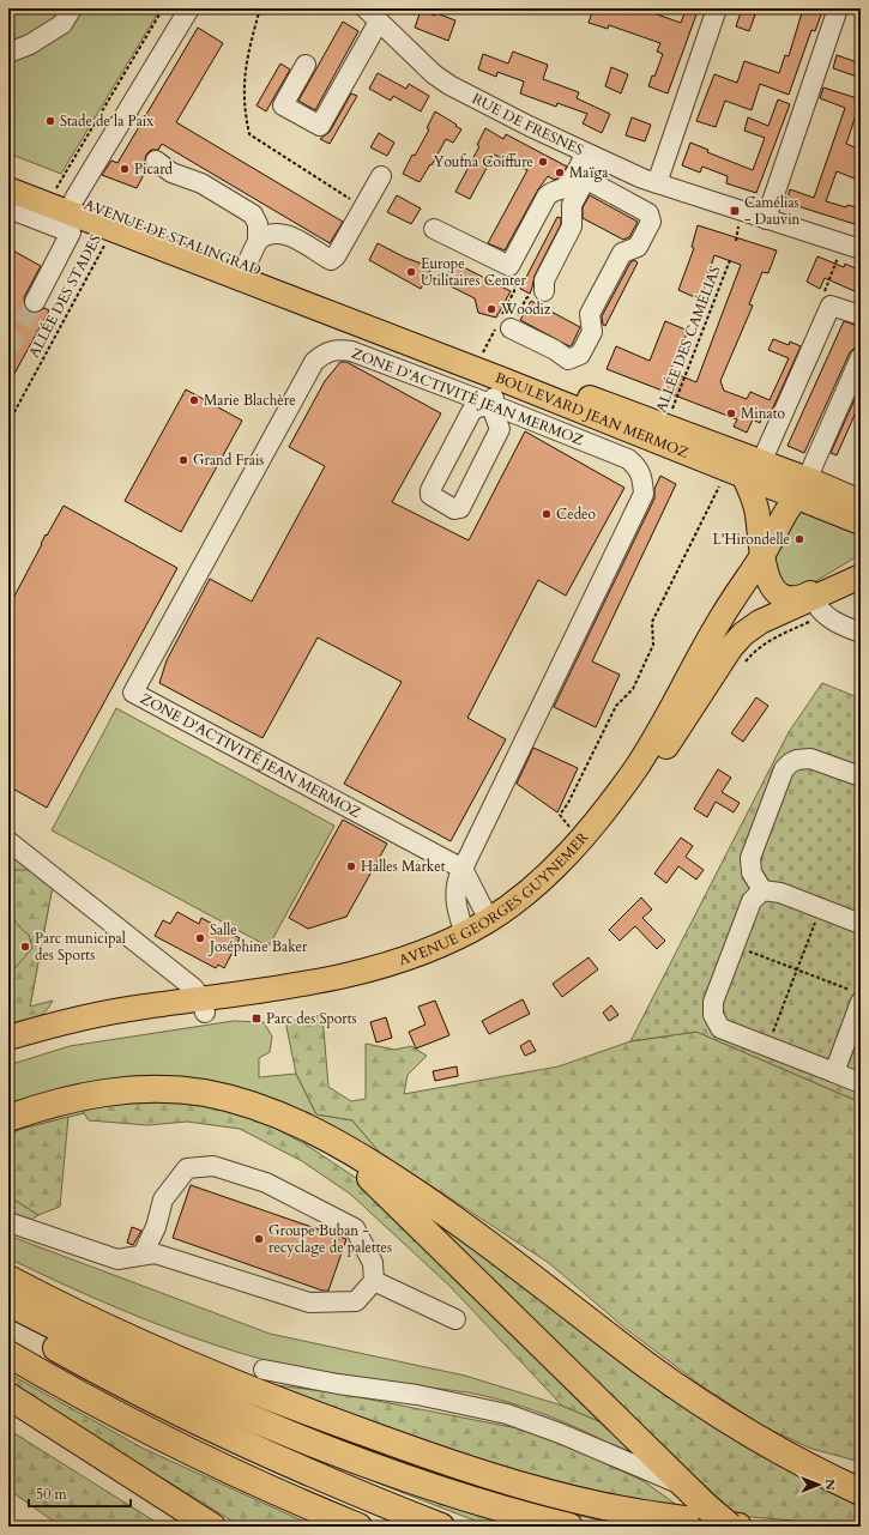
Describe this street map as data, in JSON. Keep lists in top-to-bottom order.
{
  "streets": {
    "main road": ["AVENUE DE STALINGRAD", "BOULEVARD JEAN MERMOZ", "AVENUE GEORGES GUYNEMER"],
    "street": ["RUE DE FRESNES", "ZONE D'ACTIVITÉ JEAN MERMOZ"],
    "path": ["ALLÉE DES STADES", "ALLÉE DES CAMÉLIAS"]
  },
  "crossings": [
    ["AVENUE DE STALINGRAD", "ALLÉE DES STADES"],
    ["AVENUE DE STALINGRAD", "BOULEVARD JEAN MERMOZ"],
    ["ALLÉE DES CAMÉLIAS", "BOULEVARD JEAN MERMOZ"],
    ["ZONE D'ACTIVITÉ JEAN MERMOZ", "AVENUE GEORGES GUYNEMER"],
    ["BOULEVARD JEAN MERMOZ", "AVENUE GEORGES GUYNEMER"]
  ],
  "places": {
    "other": [
      "Stade de la Paix",
      "Youfna Coiffure",
      "Picard",
      "Maïga",
      "Europe Utilitaires Center",
      "Woodiz",
      "Marie Blachère",
      "Minato",
      "Grand Frais",
      "Cedeo",
      "L'Hirondelle",
      "Halles Market",
      "Salle Joséphine Baker",
      "Parc municipal des Sports",
      "Groupe Buban - recyclage de palettes"
    ],
    "transit": ["Camélias - Dauvin", "Parc des Sports"]
  },
  "scale_bar": "50 m",
  "north": "right"
}
